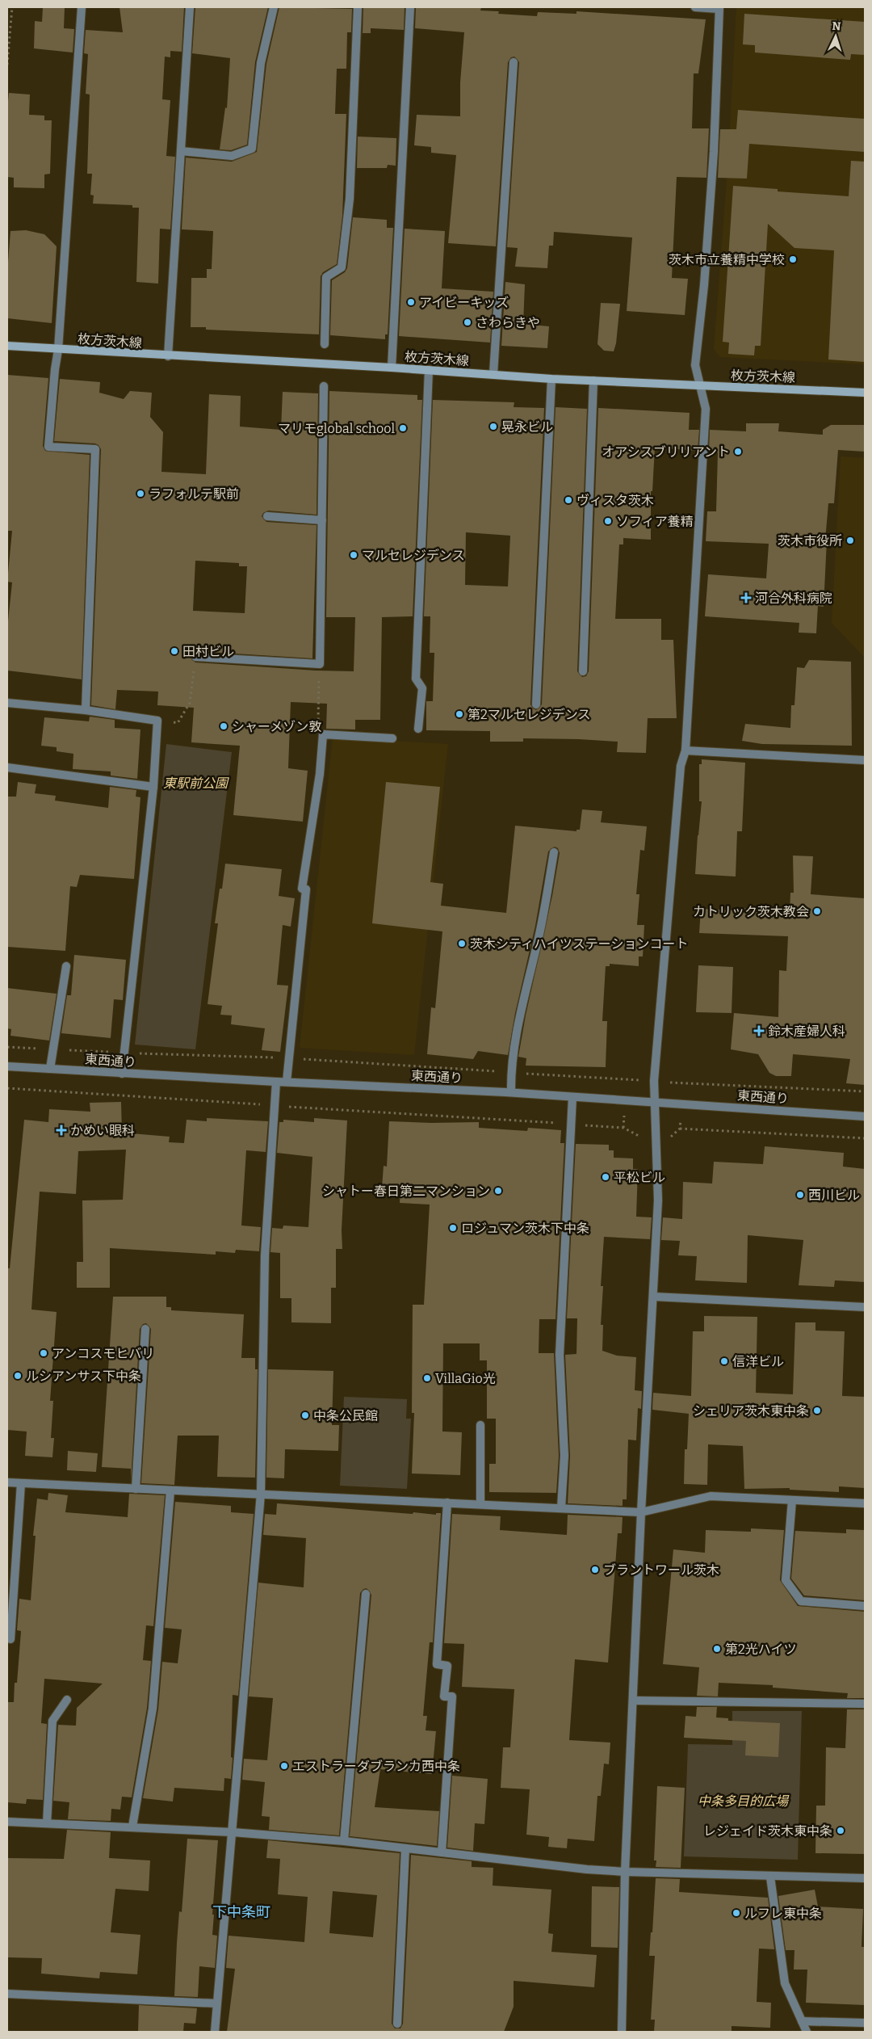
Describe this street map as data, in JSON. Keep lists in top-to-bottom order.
{
  "streets": {
    "main road": ["枚方茨木線"],
    "street": ["東西通り"]
  },
  "districts": ["下中条町"],
  "parks": ["東駅前公園", "中条多目的広場"],
  "places": {
    "other": [
      "茨木市立養精中学校",
      "アイビーキッズ",
      "さわらきや",
      "晃永ビル",
      "マリモglobal school",
      "オアシスブリリアント",
      "ラフォルテ駅前",
      "ヴィスタ茨木",
      "ソフィア養精",
      "茨木市役所",
      "マルセレジデンス",
      "田村ビル",
      "第2マルセレジデンス",
      "シャーメゾン敦",
      "カトリック茨木教会",
      "茨木シティハイツステーションコート",
      "平松ビル",
      "シャトー春日第二マンション",
      "西川ビル",
      "ロジュマン茨木下中条",
      "アンコスモヒバリ",
      "信洋ビル",
      "ルシアンサス下中条",
      "VillaGio光",
      "シェリア茨木東中条",
      "中条公民館",
      "ブラントワール茨木",
      "第2光ハイツ",
      "エストラーダブランカ西中条",
      "レジェイド茨木東中条",
      "ルフレ東中条"
    ],
    "health": ["河合外科病院", "鈴木産婦人科", "かめい眼科"]
  },
  "north": "top"
}
